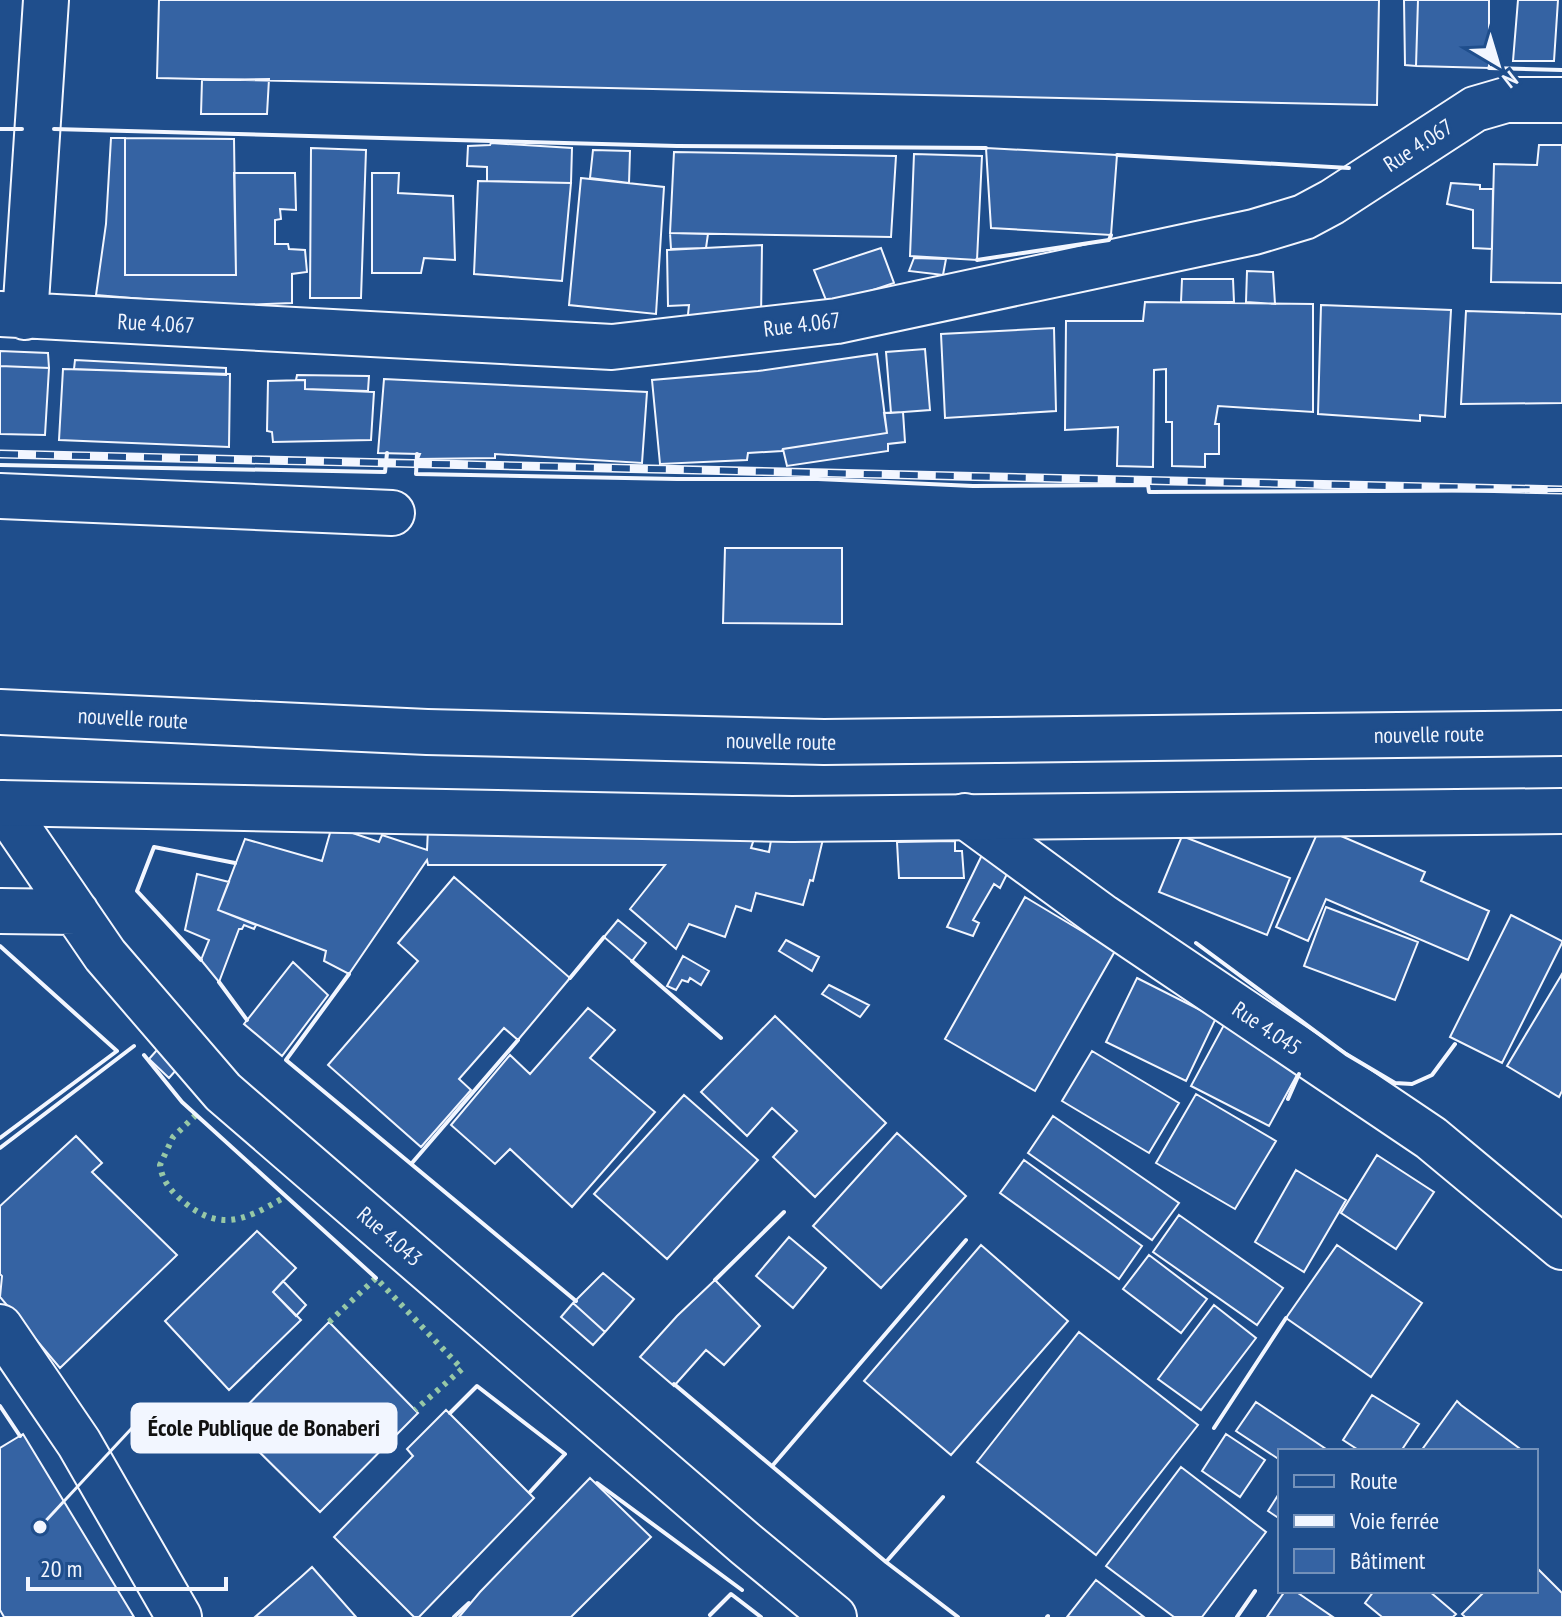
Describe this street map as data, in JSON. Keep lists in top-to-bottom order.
{
  "streets": {
    "main road": [
      "Rue 4.067",
      "nouvelle route",
      "Rue 4.045",
      "Rue 4.043"
    ]
  },
  "places": ["École Publique de Bonaberi"],
  "legend": ["Route", "Voie ferrée", "Bâtiment"],
  "scale_bar": "20 m",
  "north": "bottom right"
}
